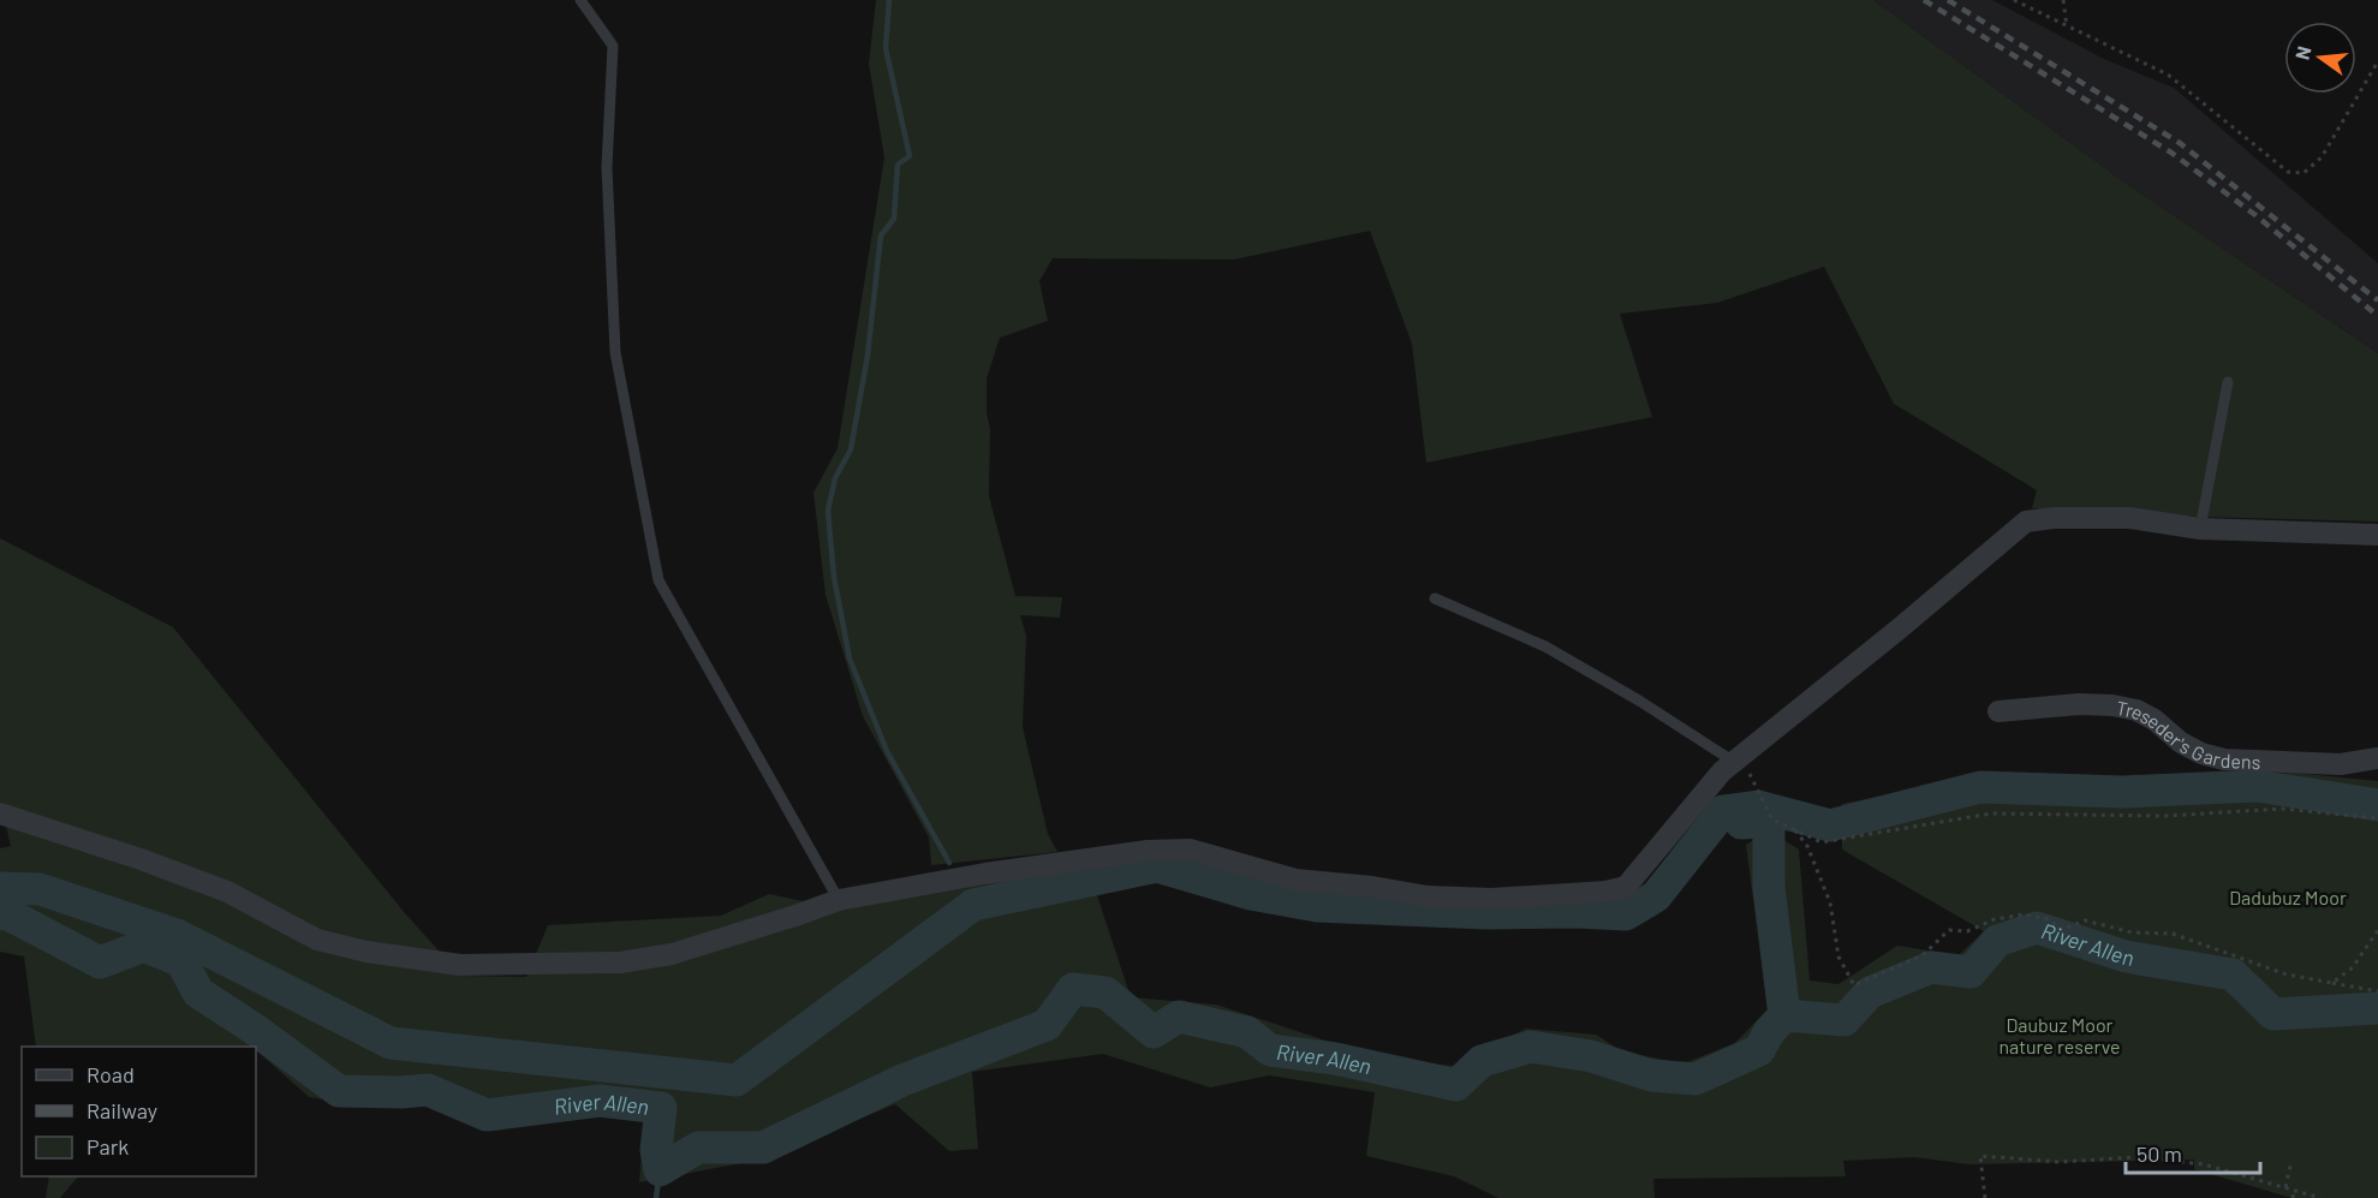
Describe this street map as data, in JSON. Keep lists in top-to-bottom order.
{
  "streets": {
    "street": ["Treseder's Gardens"]
  },
  "water": ["River Allen"],
  "parks": ["Dadubuz Moor", "Daubuz Moor nature reserve"],
  "legend": ["Road", "Railway", "Park"],
  "scale_bar": "50 m",
  "north": "left"
}
